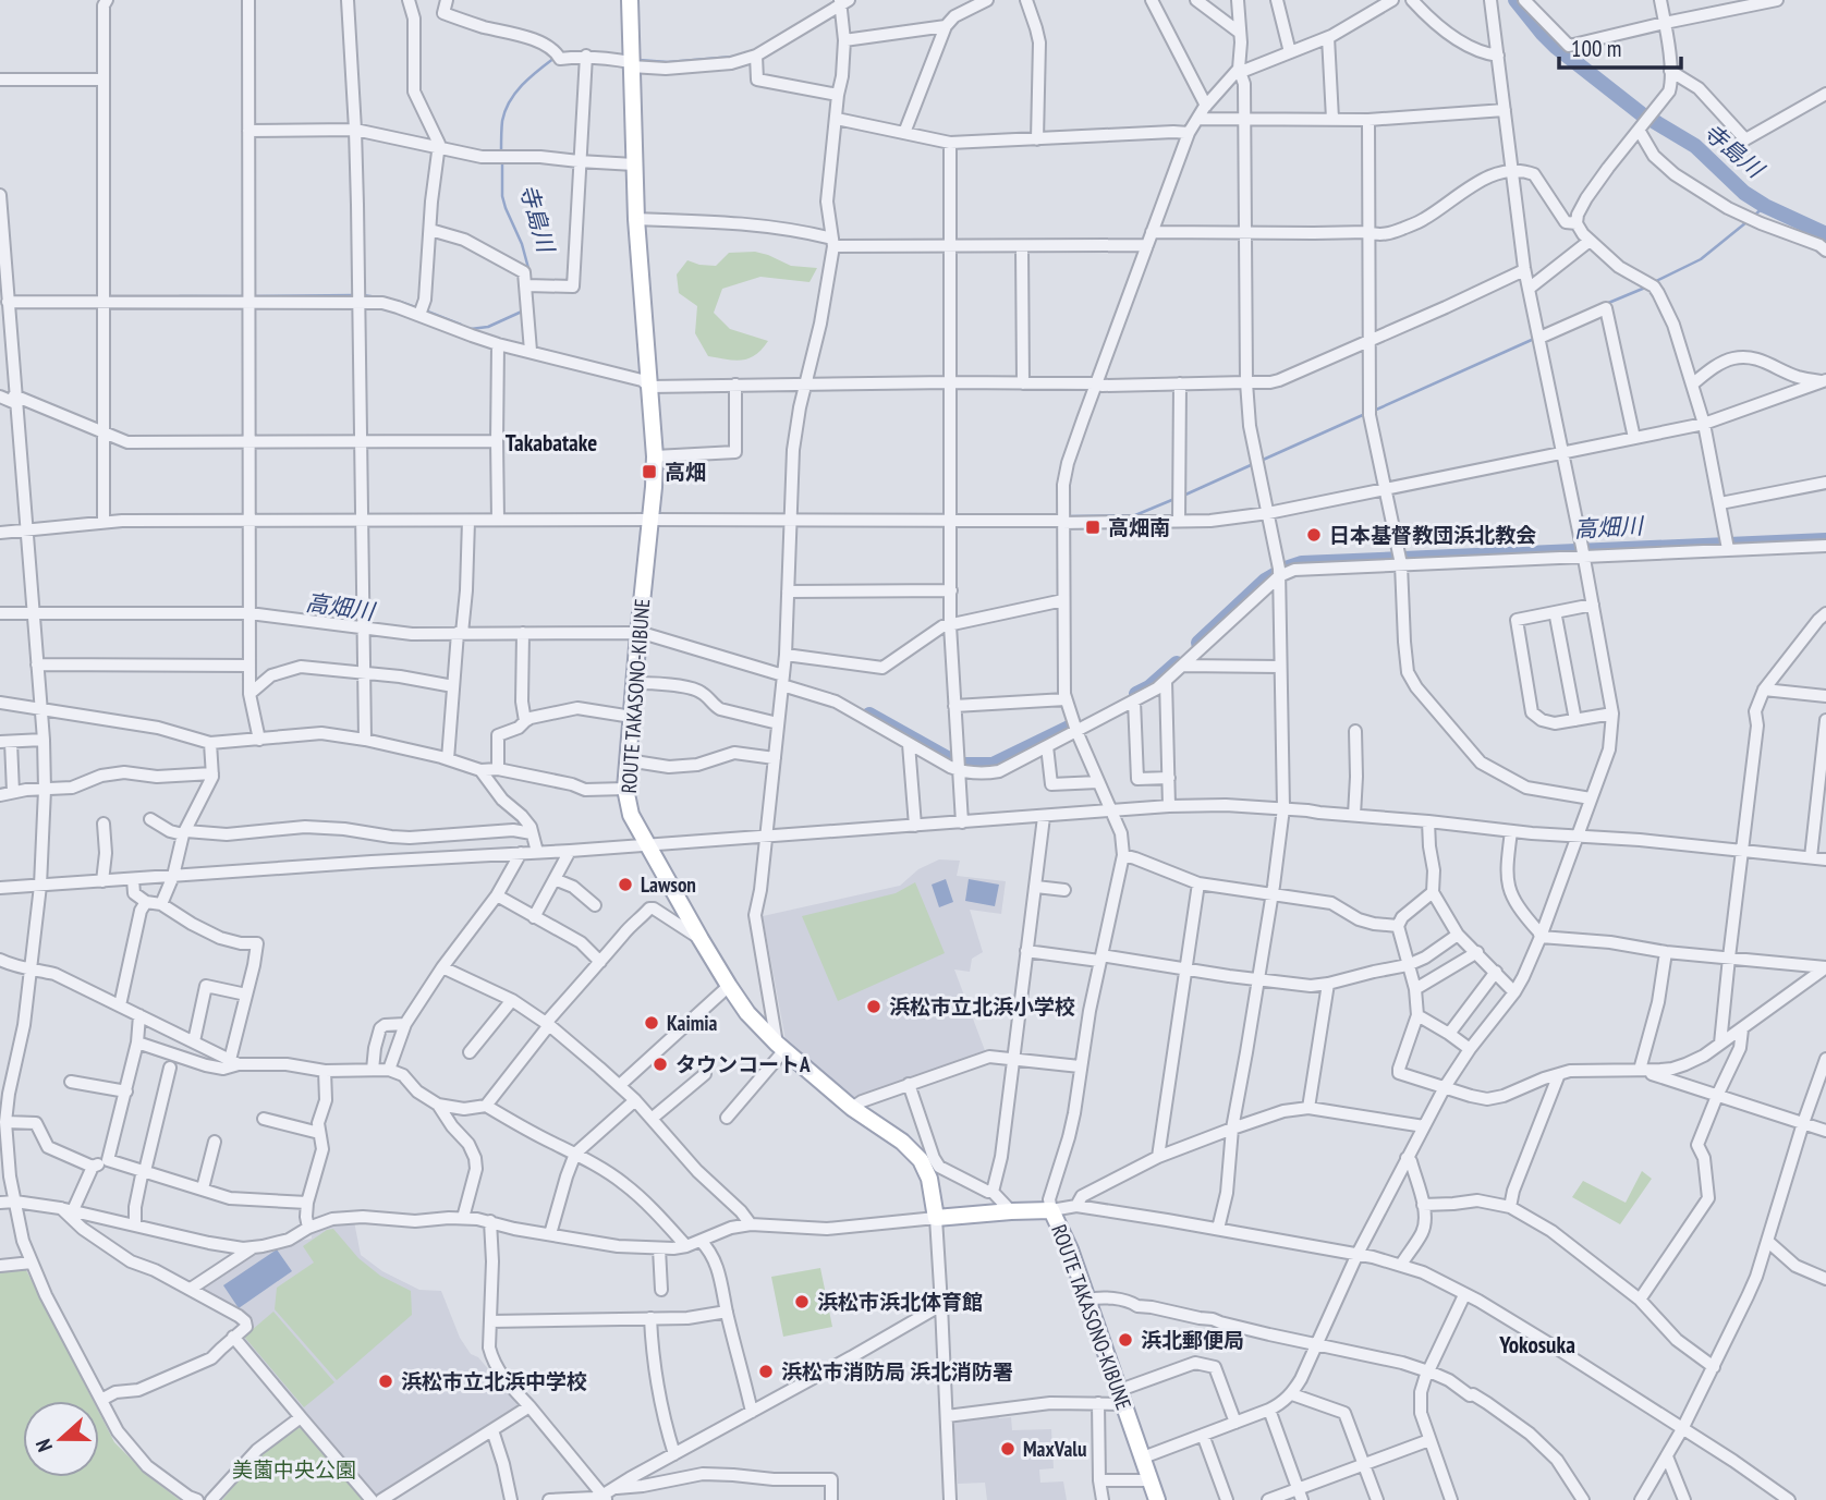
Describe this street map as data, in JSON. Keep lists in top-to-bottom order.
{
  "streets": {
    "main road": ["ROUTE TAKASONO-KIBUNE"]
  },
  "districts": ["Takabatake", "Yokosuka"],
  "water": ["寺島川", "高畑川"],
  "parks": ["美薗中央公園"],
  "places": {
    "transit": ["高畑", "高畑南"],
    "other": [
      "日本基督教団浜北教会",
      "Lawson",
      "浜松市立北浜小学校",
      "Kaimia",
      "タウンコートA",
      "浜松市浜北体育館",
      "浜北郵便局",
      "浜松市消防局 浜北消防署",
      "浜松市立北浜中学校",
      "MaxValu"
    ]
  },
  "scale_bar": "100 m",
  "north": "left"
}
